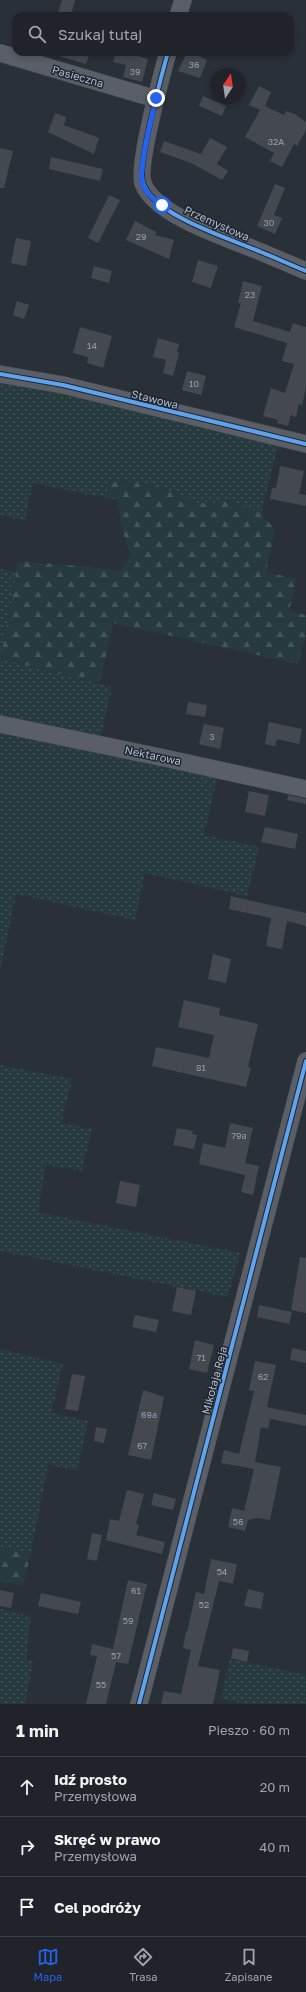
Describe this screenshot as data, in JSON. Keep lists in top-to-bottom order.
{
  "streets": {
    "street": [
      "Pasieczna",
      "Przemysłowa",
      "Stawowa",
      "Nektarowa",
      "Mikołaja Reja"
    ]
  },
  "crossings": [
    ["Pasieczna", "Przemysłowa"]
  ],
  "house_numbers": [
    "36",
    "39",
    "32A",
    "30",
    "29",
    "23",
    "14",
    "10",
    "3",
    "81",
    "79a",
    "71",
    "62",
    "69a",
    "67",
    "56",
    "54",
    "61",
    "52",
    "59",
    "57",
    "55"
  ],
  "north": "top",
  "page": {
    "search": "Szukaj tutaj",
    "heading": ["1 min", "Pieszo · 60 m"],
    "list": [
      ["Idź prosto", "Przemysłowa", "20 m"],
      ["Skręć w prawo", "Przemysłowa", "40 m"],
      "Cel podróży"
    ],
    "nav": ["Mapa", "Trasa", "Zapisane"]
  }
}
